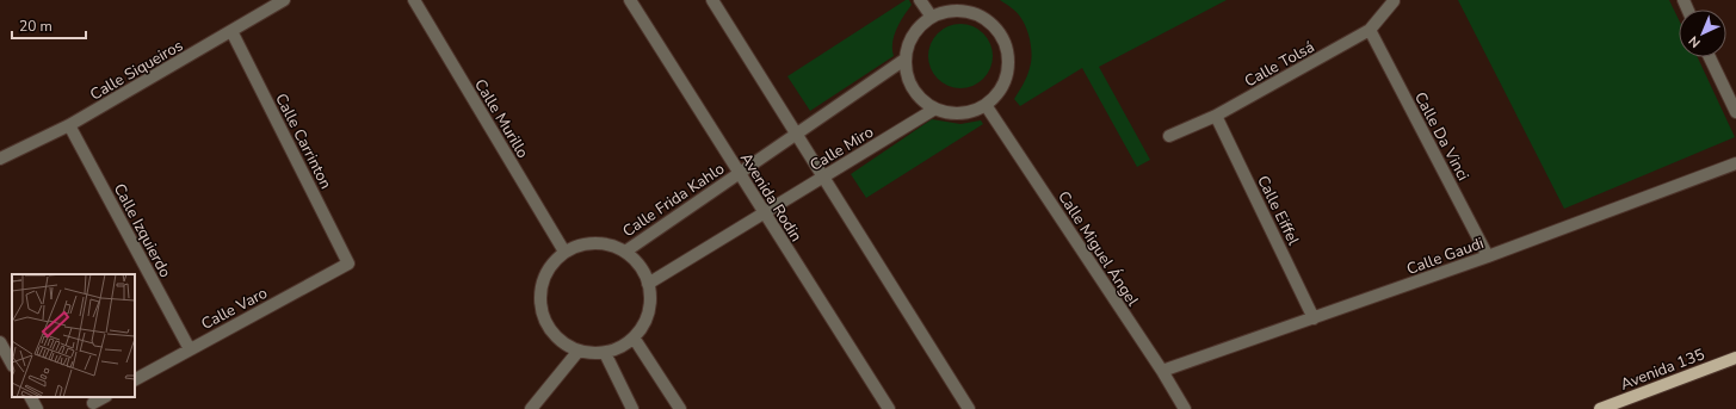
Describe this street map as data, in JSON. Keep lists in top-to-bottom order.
{
  "streets": {
    "main road": ["Avenida 135"],
    "street": [
      "Calle Tolsá",
      "Calle Siqueiros",
      "Calle Murillo",
      "Calle Da Vinci",
      "Calle Carrinton",
      "Calle Miro",
      "Avenida Rodin",
      "Calle Frida Kahlo",
      "Calle Eiffel",
      "Calle Izquierdo",
      "Calle Miguel Ángel",
      "Calle Gaudi",
      "Calle Varo"
    ]
  },
  "crossings": [
    ["Calle Tolsá", "Calle Da Vinci"],
    ["Calle Tolsá", "Calle Eiffel"],
    ["Calle Siqueiros", "Calle Carrinton"],
    ["Calle Siqueiros", "Calle Izquierdo"],
    ["Calle Murillo", "Calle Frida Kahlo"],
    ["Calle Da Vinci", "Calle Gaudi"],
    ["Calle Carrinton", "Calle Varo"],
    ["Calle Miro", "Avenida Rodin"],
    ["Calle Miro", "Calle Miguel Ángel"],
    ["Avenida Rodin", "Calle Frida Kahlo"],
    ["Calle Eiffel", "Calle Gaudi"],
    ["Calle Izquierdo", "Calle Varo"],
    ["Calle Miguel Ángel", "Calle Gaudi"]
  ],
  "scale_bar": "20 m",
  "north": "bottom left"
}
